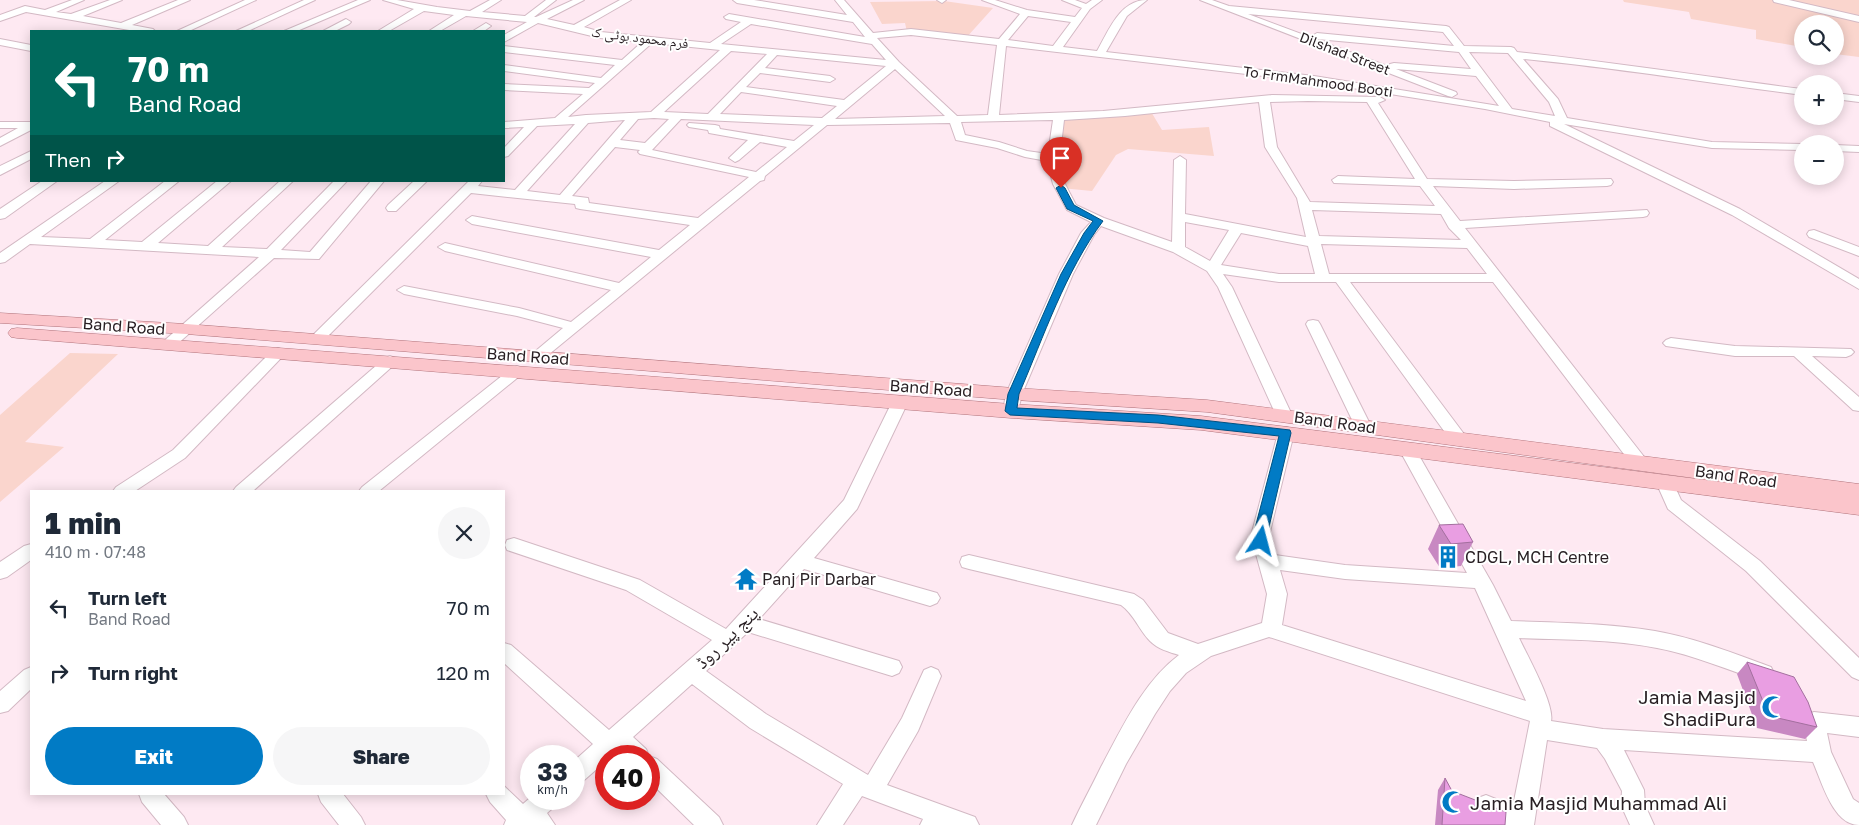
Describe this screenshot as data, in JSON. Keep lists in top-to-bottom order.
{
  "streets": {
    "main road": ["Band Road"],
    "street": [
      "فرم محمود بوٹی ک",
      "Dilshad Street",
      "To FrmMahmood Booti",
      "پنج پیر روڈ"
    ]
  },
  "crossings": [
    ["فرم محمود بوٹی ک", "To FrmMahmood Booti"],
    ["Dilshad Street", "To FrmMahmood Booti"],
    ["Band Road", "پنج پیر روڈ"]
  ],
  "places": {
    "building": ["CDGL, MCH Centre"],
    "temple": ["Panj Pir Darbar"],
    "mosque": ["Jamia Masjid ShadiPura", "Jamia Masjid Muhammad Ali"]
  },
  "page": {
    "map_buttons": ["+", "−"],
    "turn": ["70 m", "Band Road"],
    "then": "Then",
    "heading": ["1 min", "410 m · 07:48"],
    "list": [
      {
        "name": "Turn left",
        "note": "Band Road",
        "value": "70 m"
      },
      {
        "name": "Turn right",
        "value": "120 m"
      }
    ],
    "buttons": ["Exit", "Share"],
    "speed": "33 km/h",
    "limit": "40"
  }
}
